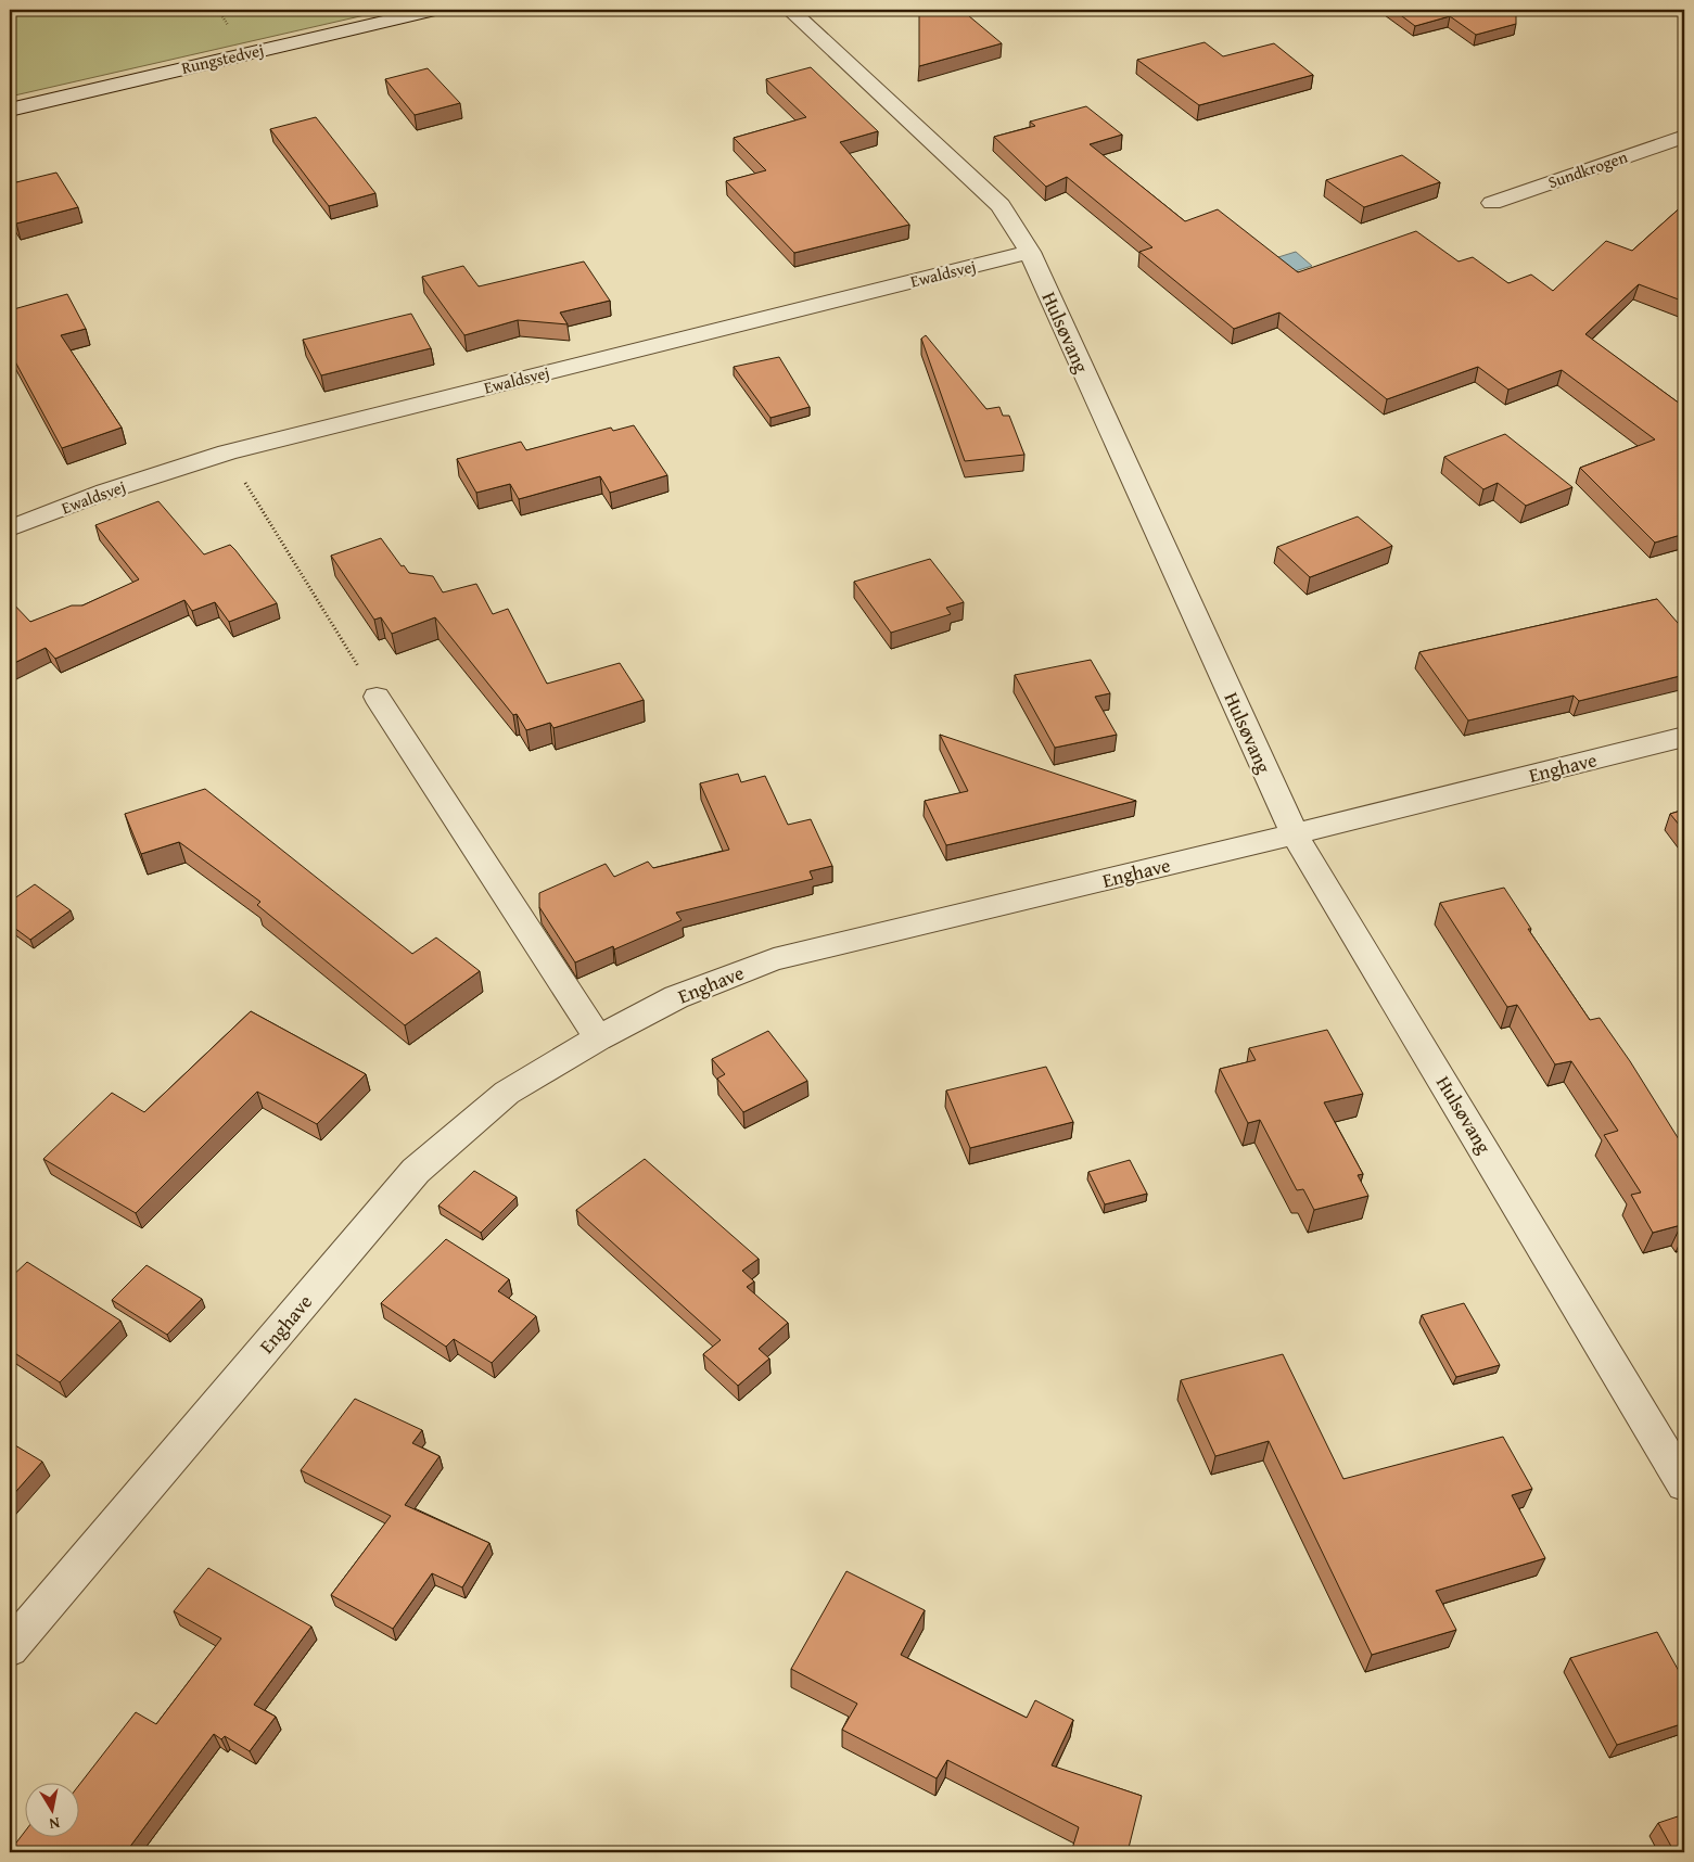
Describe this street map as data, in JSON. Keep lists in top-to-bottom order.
{
  "streets": {
    "street": [
      "Rungstedvej",
      "Sundkrogen",
      "Ewaldsvej",
      "Hulsøvang",
      "Enghave"
    ]
  },
  "crossings": [
    ["Ewaldsvej", "Hulsøvang"],
    ["Hulsøvang", "Enghave"]
  ],
  "north": "bottom"
}
